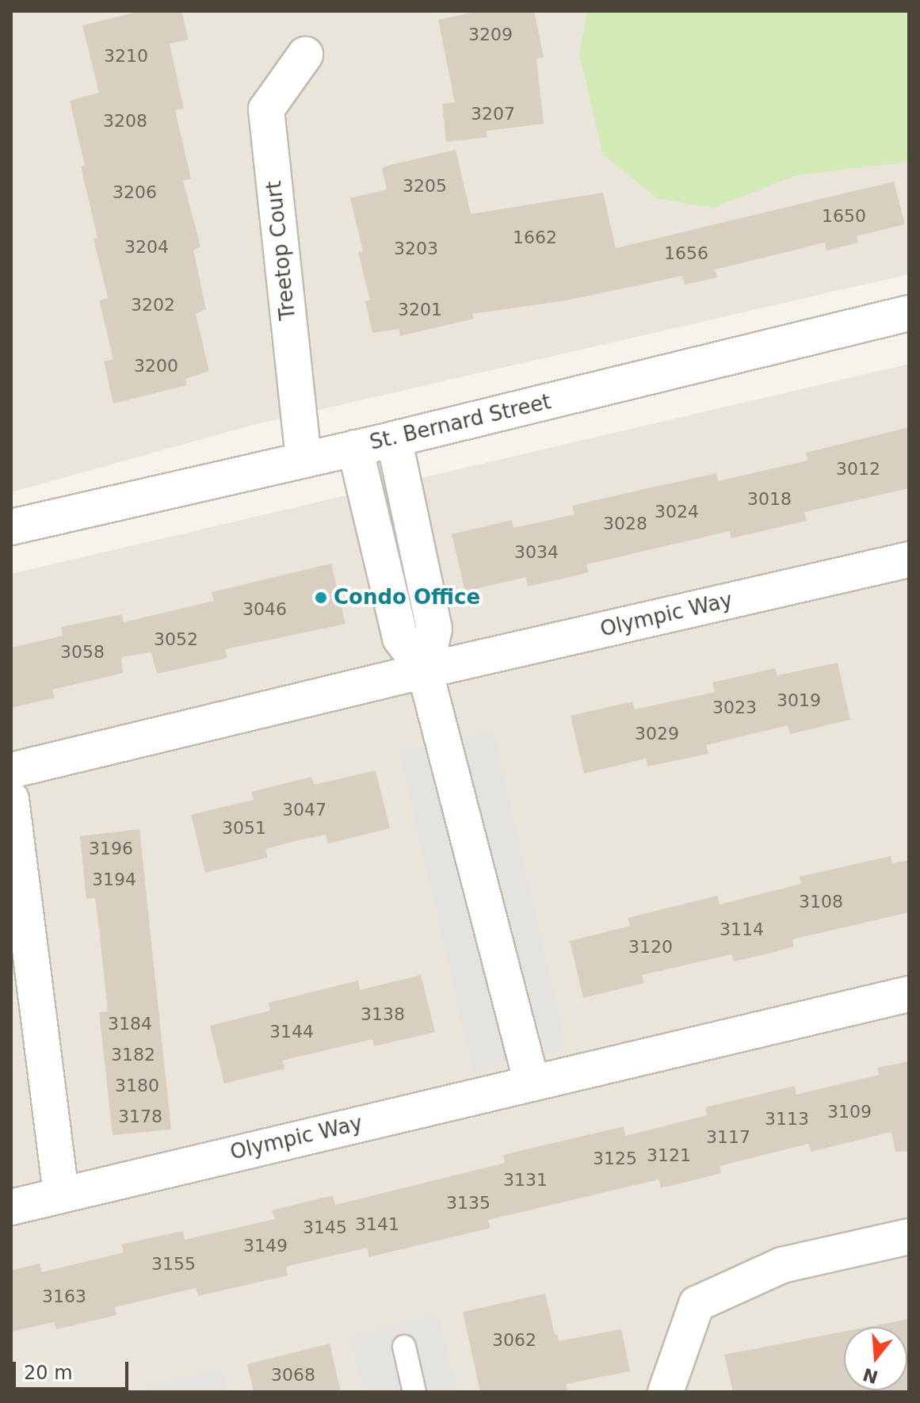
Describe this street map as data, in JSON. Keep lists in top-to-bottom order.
{
  "streets": {
    "street": ["Treetop Court", "St. Bernard Street", "Olympic Way"]
  },
  "crossings": [
    ["Treetop Court", "St. Bernard Street"]
  ],
  "places": ["Condo Office"],
  "house_numbers": [
    "3209",
    "3210",
    "3207",
    "3208",
    "3205",
    "3206",
    "1650",
    "1662",
    "3204",
    "3203",
    "1656",
    "3202",
    "3201",
    "3200",
    "3012",
    "3018",
    "3024",
    "3028",
    "3034",
    "3046",
    "3052",
    "3058",
    "3019",
    "3023",
    "3029",
    "3047",
    "3051",
    "3196",
    "3194",
    "3108",
    "3114",
    "3120",
    "3138",
    "3184",
    "3144",
    "3182",
    "3180",
    "3109",
    "3178",
    "3113",
    "3117",
    "3121",
    "3125",
    "3131",
    "3135",
    "3141",
    "3145",
    "3149",
    "3155",
    "3163",
    "3062",
    "3068"
  ],
  "scale_bar": "20 m",
  "north": "bottom"
}
